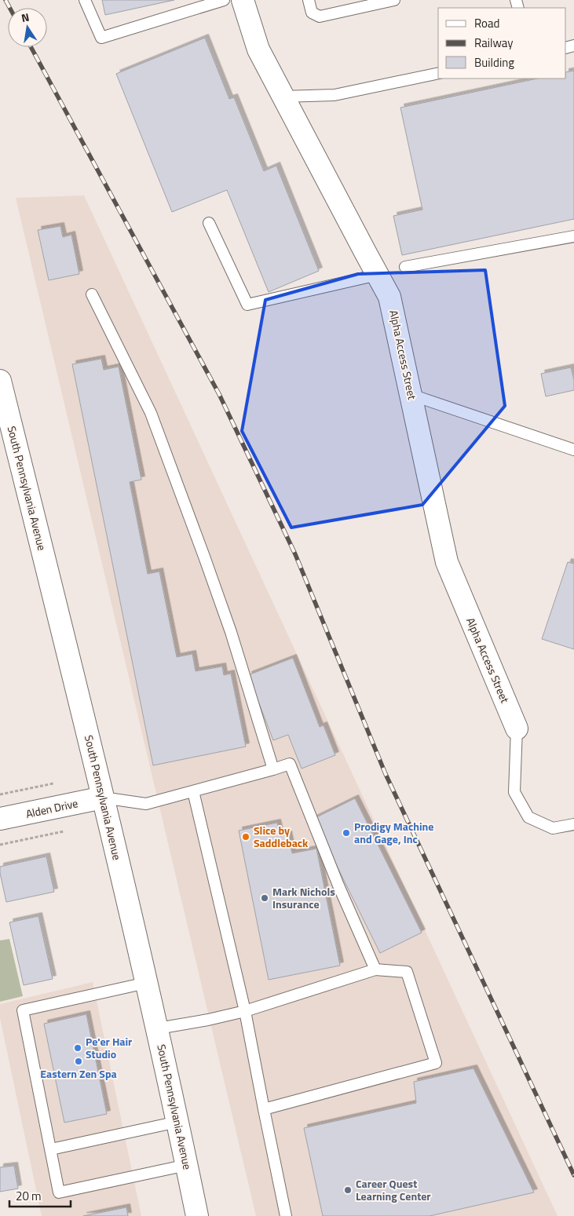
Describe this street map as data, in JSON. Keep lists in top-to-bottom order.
{
  "streets": {
    "street": ["Alpha Access Street", "South Pennsylvania Avenue", "Alden Drive"]
  },
  "crossings": [
    ["South Pennsylvania Avenue", "Alden Drive"]
  ],
  "places": [
    "Prodigy Machine and Gage, Inc",
    "Slice by Saddleback",
    "Mark Nichols Insurance",
    "Pe'er Hair Studio",
    "Eastern Zen Spa",
    "Career Quest Learning Center"
  ],
  "legend": ["Road", "Railway", "Building"],
  "scale_bar": "20 m",
  "north": "top"
}
